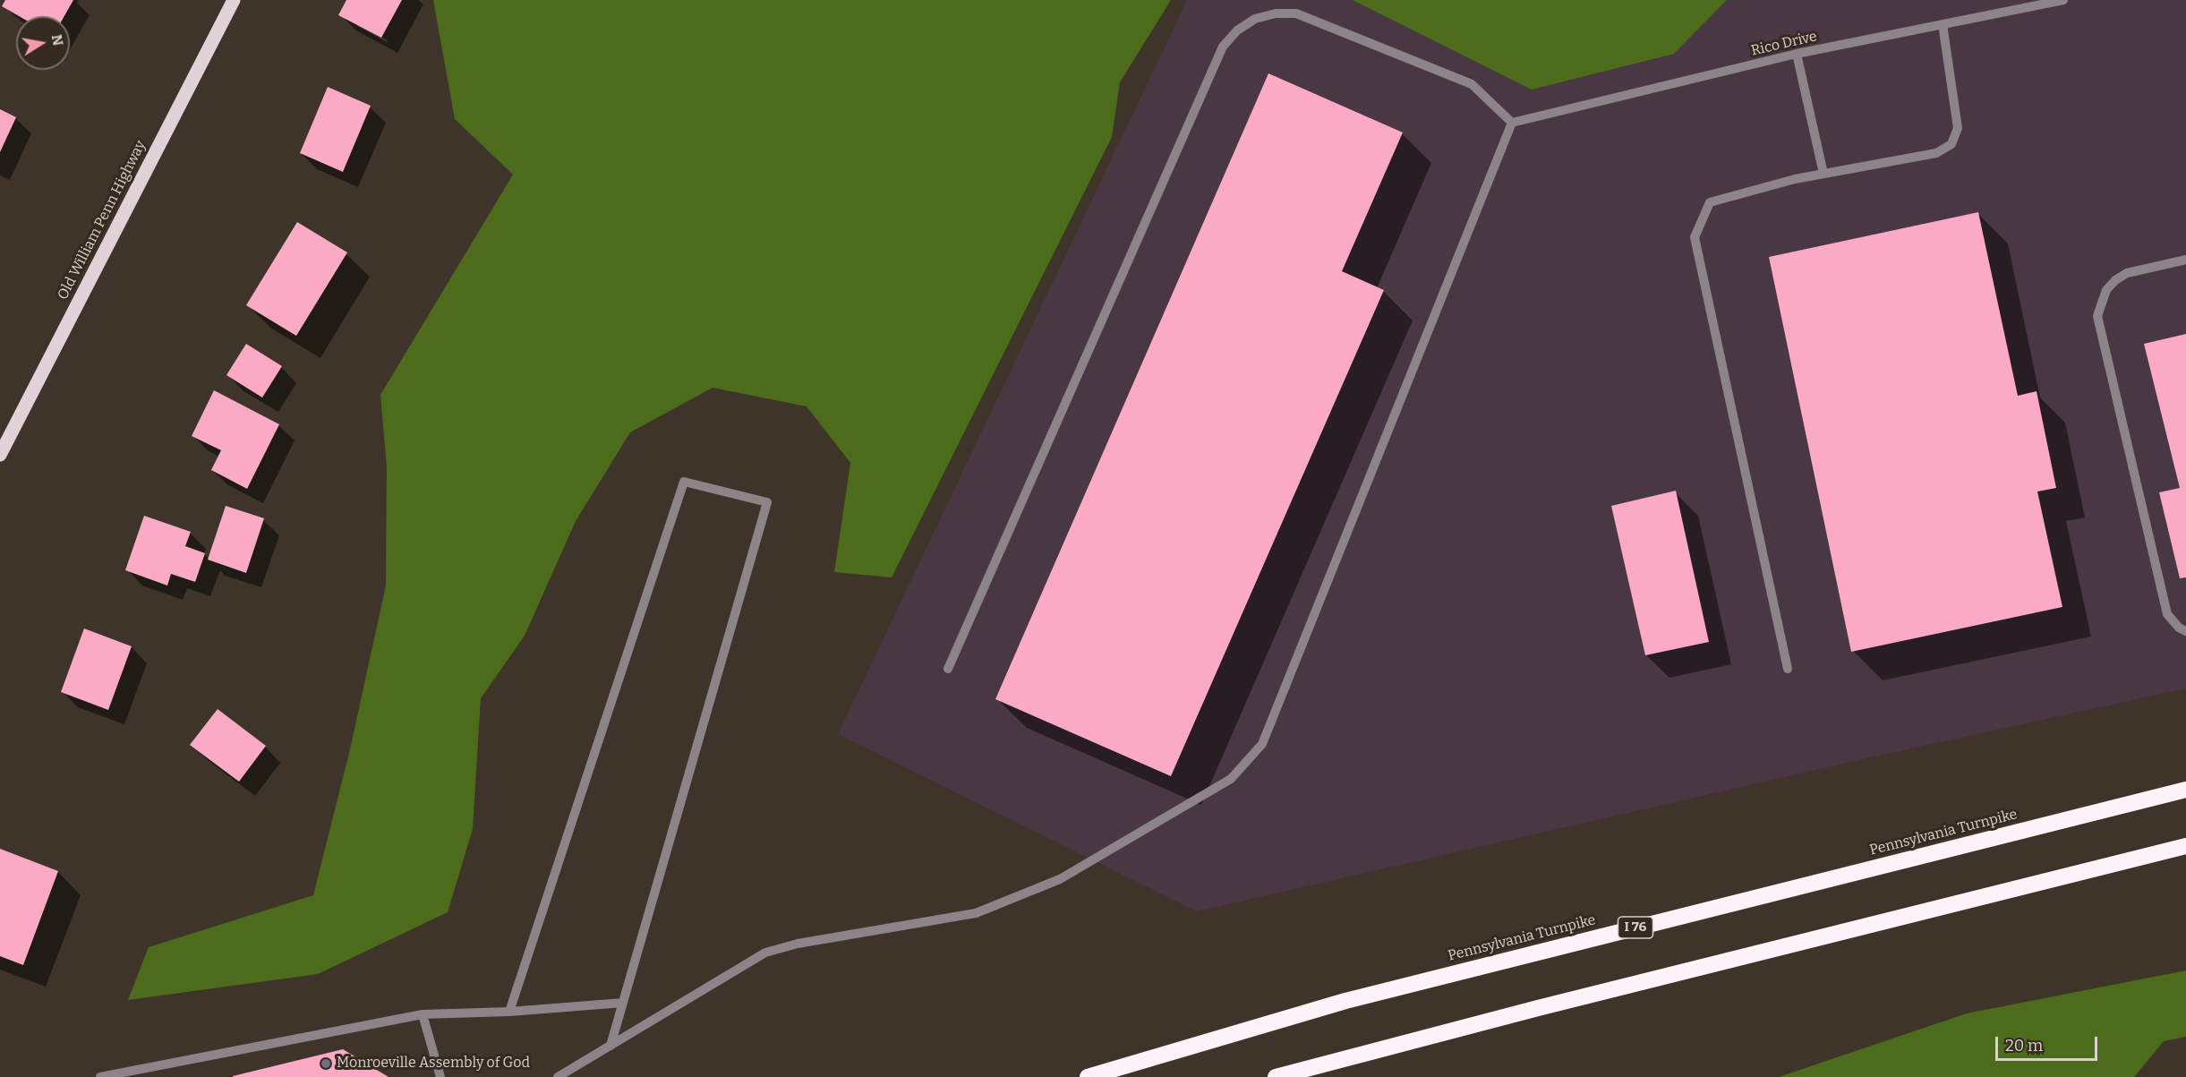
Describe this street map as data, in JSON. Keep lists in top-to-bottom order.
{
  "streets": {
    "highway": ["Pennsylvania Turnpike", "I 76"],
    "main road": ["Old William Penn Highway"],
    "lane": ["Rico Drive"]
  },
  "places": ["Monroeville Assembly of God"],
  "scale_bar": "20 m",
  "north": "right"
}
